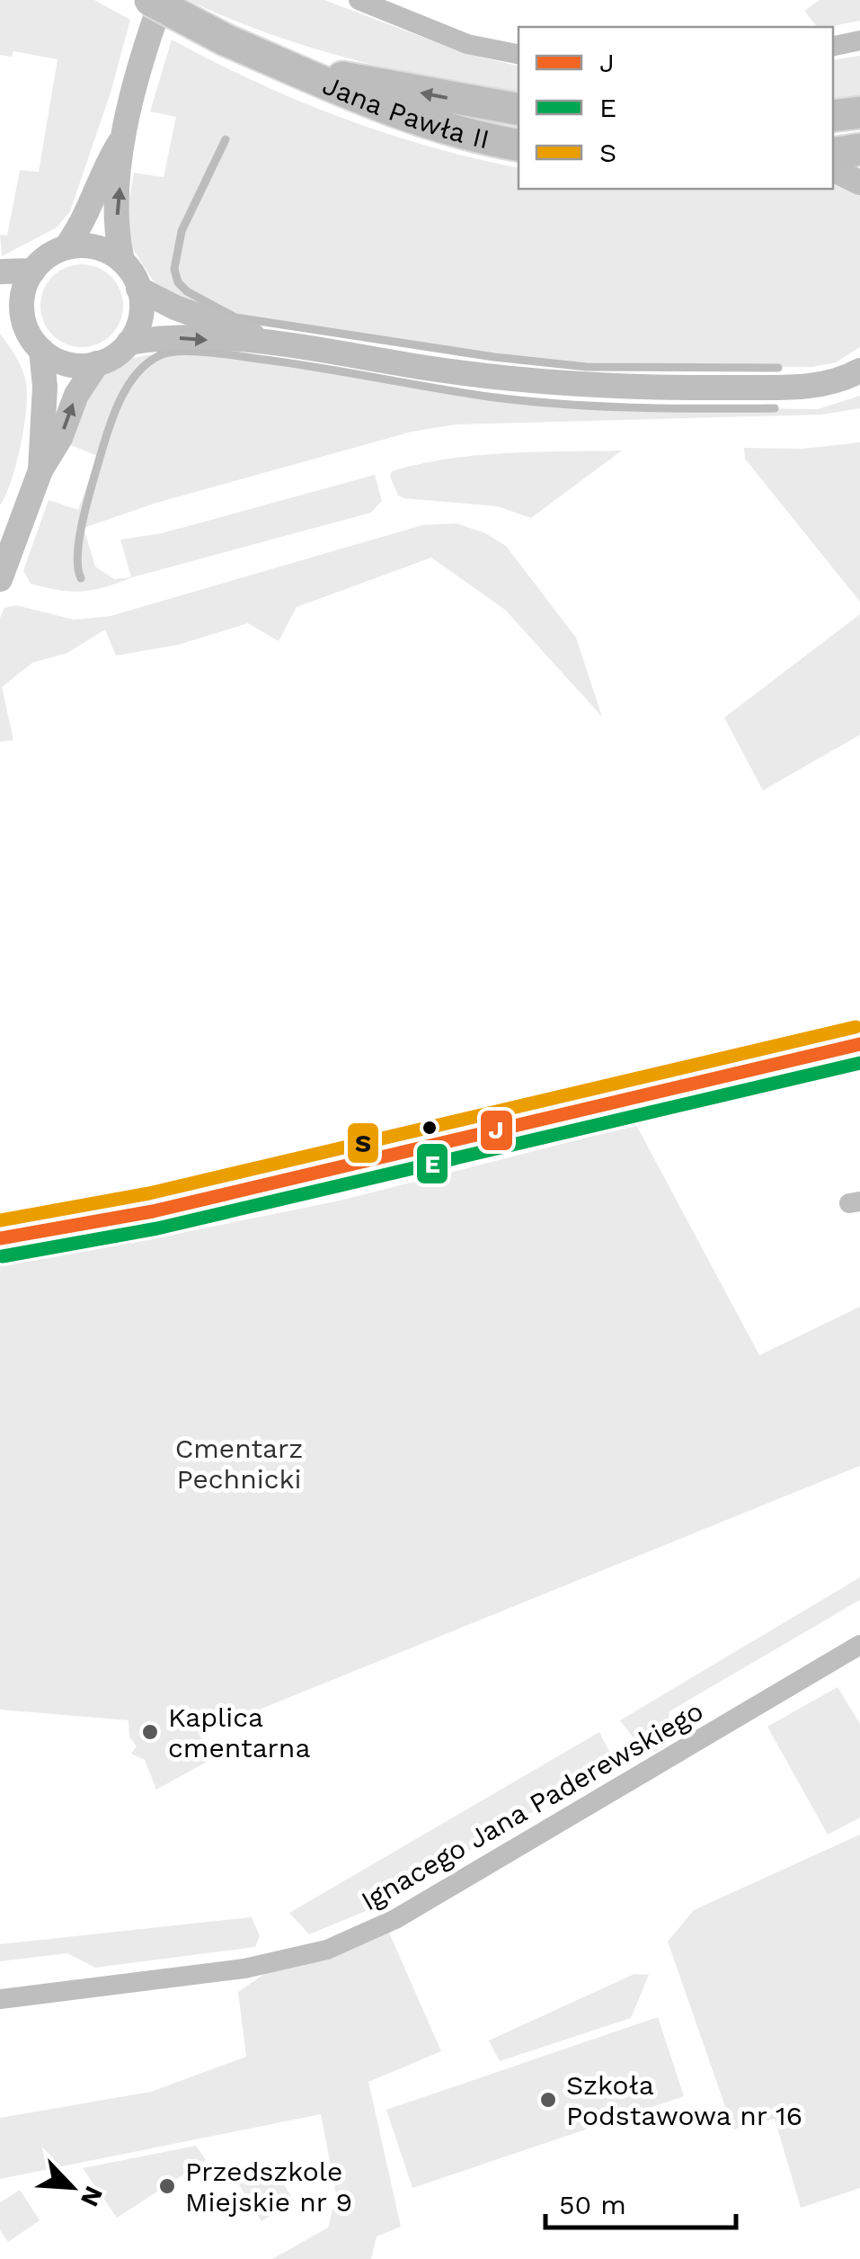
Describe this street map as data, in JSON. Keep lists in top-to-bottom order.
{
  "streets": {
    "main road": ["Jana Pawła II"],
    "street": ["Ignacego Jana Paderewskiego"]
  },
  "parks": ["Cmentarz Pechnicki"],
  "places": ["Kaplica cmentarna", "Szkoła Podstawowa nr 16", "Przedszkole Miejskie nr 9"],
  "lines": ["transit line S", "transit line J", "transit line E"],
  "legend": ["J", "E", "S"],
  "scale_bar": "50 m",
  "north": "bottom right"
}
